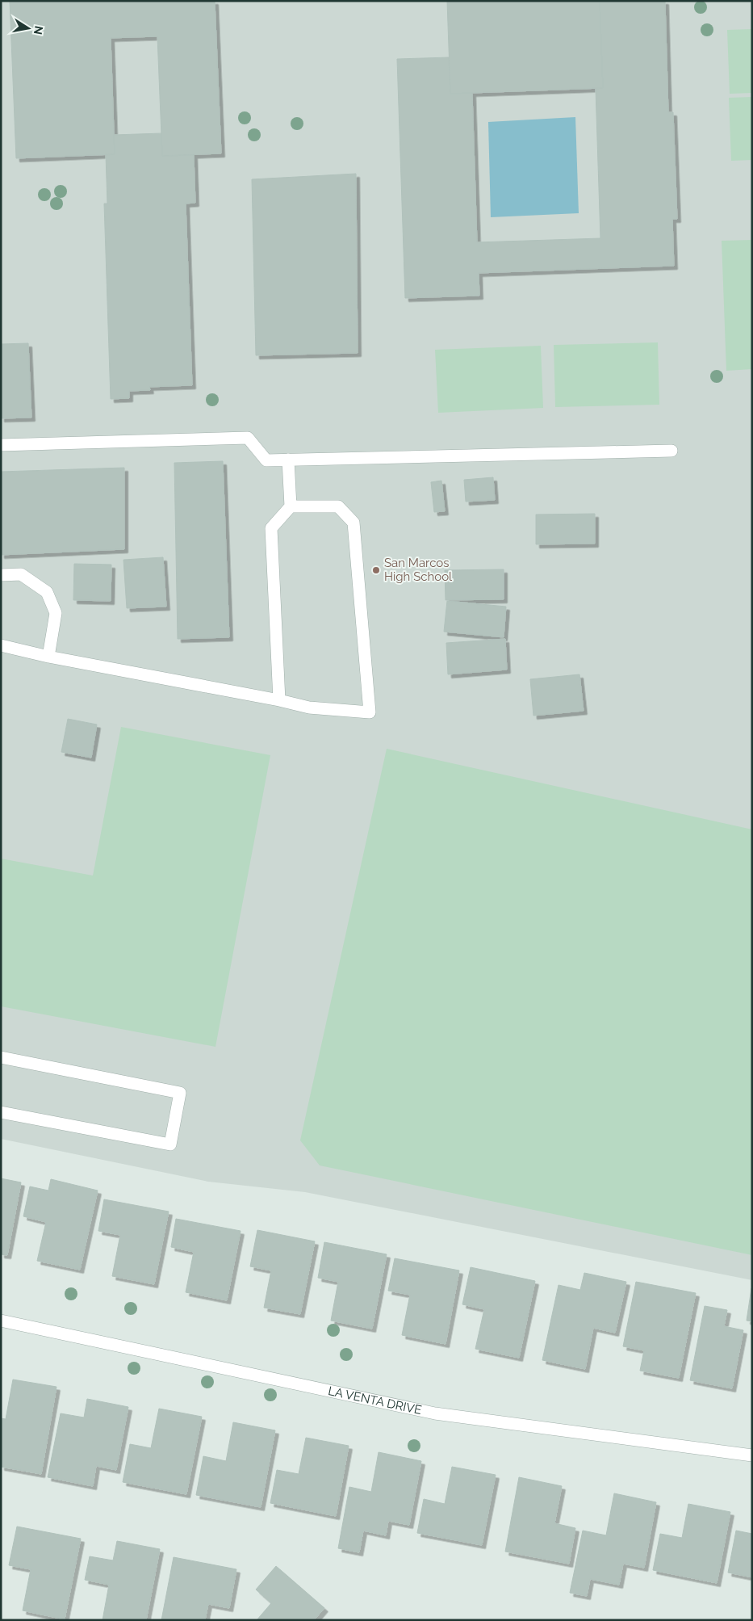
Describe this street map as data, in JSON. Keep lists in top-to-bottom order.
{
  "streets": {
    "street": ["LA VENTA DRIVE"]
  },
  "places": ["San Marcos High School"],
  "north": "right"
}
